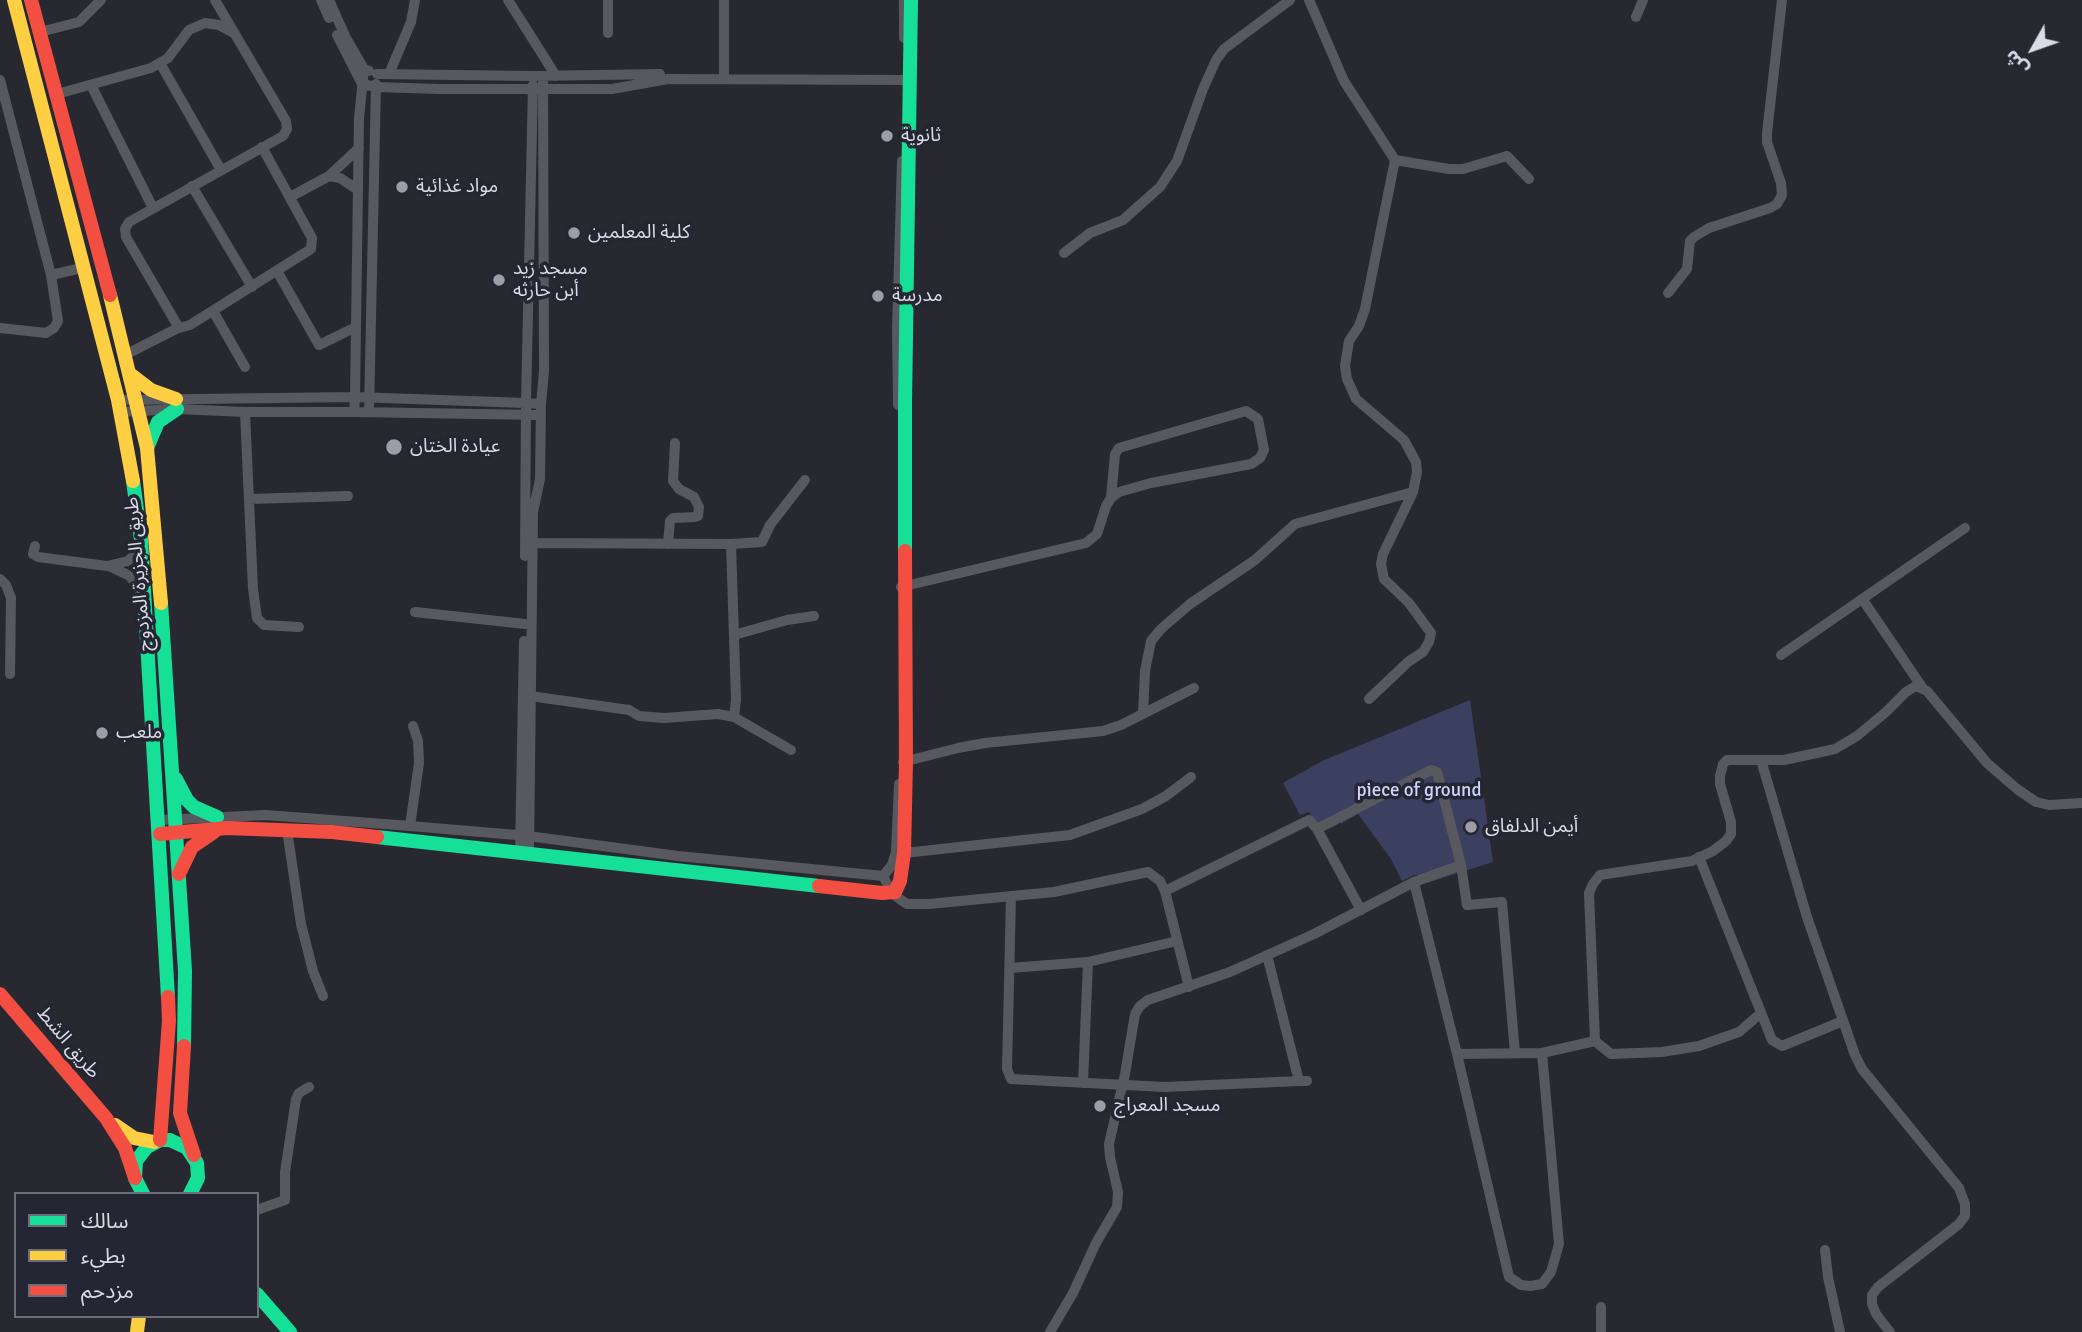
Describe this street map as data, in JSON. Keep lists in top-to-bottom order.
{
  "streets": {
    "main road": ["طريق الجزيرة المزدوج", "طريق الشط"]
  },
  "parks": ["piece of ground"],
  "places": [
    "ثانوية",
    "مواد غذائية",
    "كلية المعلمين",
    "مسجد زيد أبن حارثه",
    "مدرسة",
    "عيادة الختان",
    "ملعب",
    "أيمن الدلفاق",
    "مسجد المعراج"
  ],
  "legend": ["سالك", "بطيء", "مزدحم"],
  "north": "bottom left"
}
